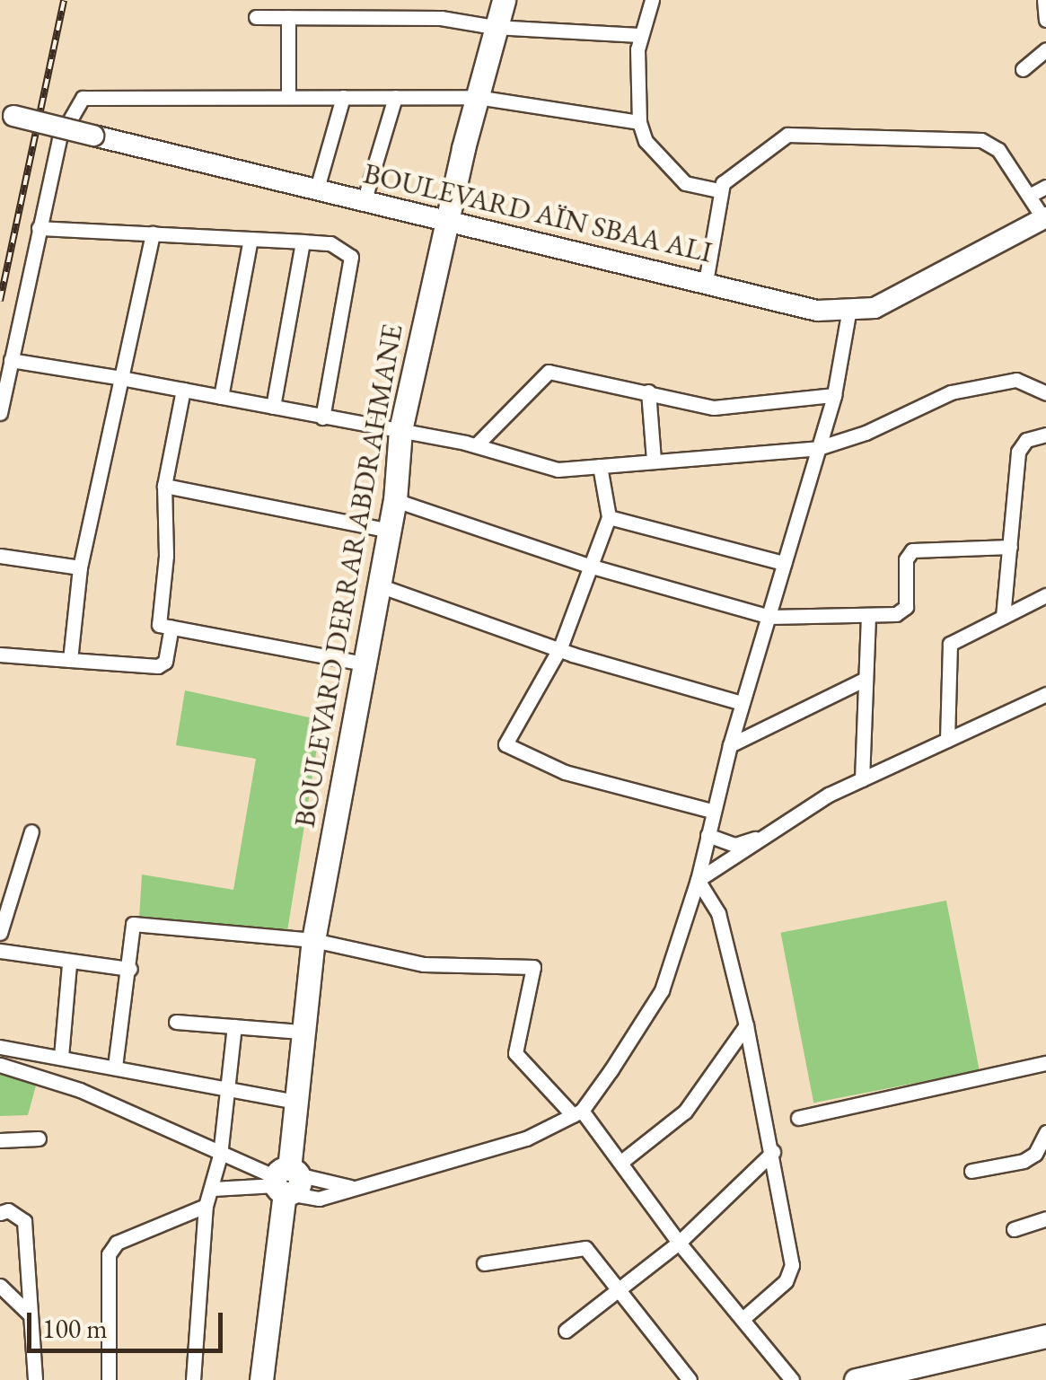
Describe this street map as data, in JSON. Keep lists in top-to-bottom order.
{
  "streets": {
    "main road": ["BOULEVARD AÏN SBAA ALI", "BOULEVARD DERRAR ABDRAHMANE"]
  },
  "crossings": [
    ["BOULEVARD AÏN SBAA ALI", "BOULEVARD DERRAR ABDRAHMANE"]
  ],
  "scale_bar": "100 m"
}
